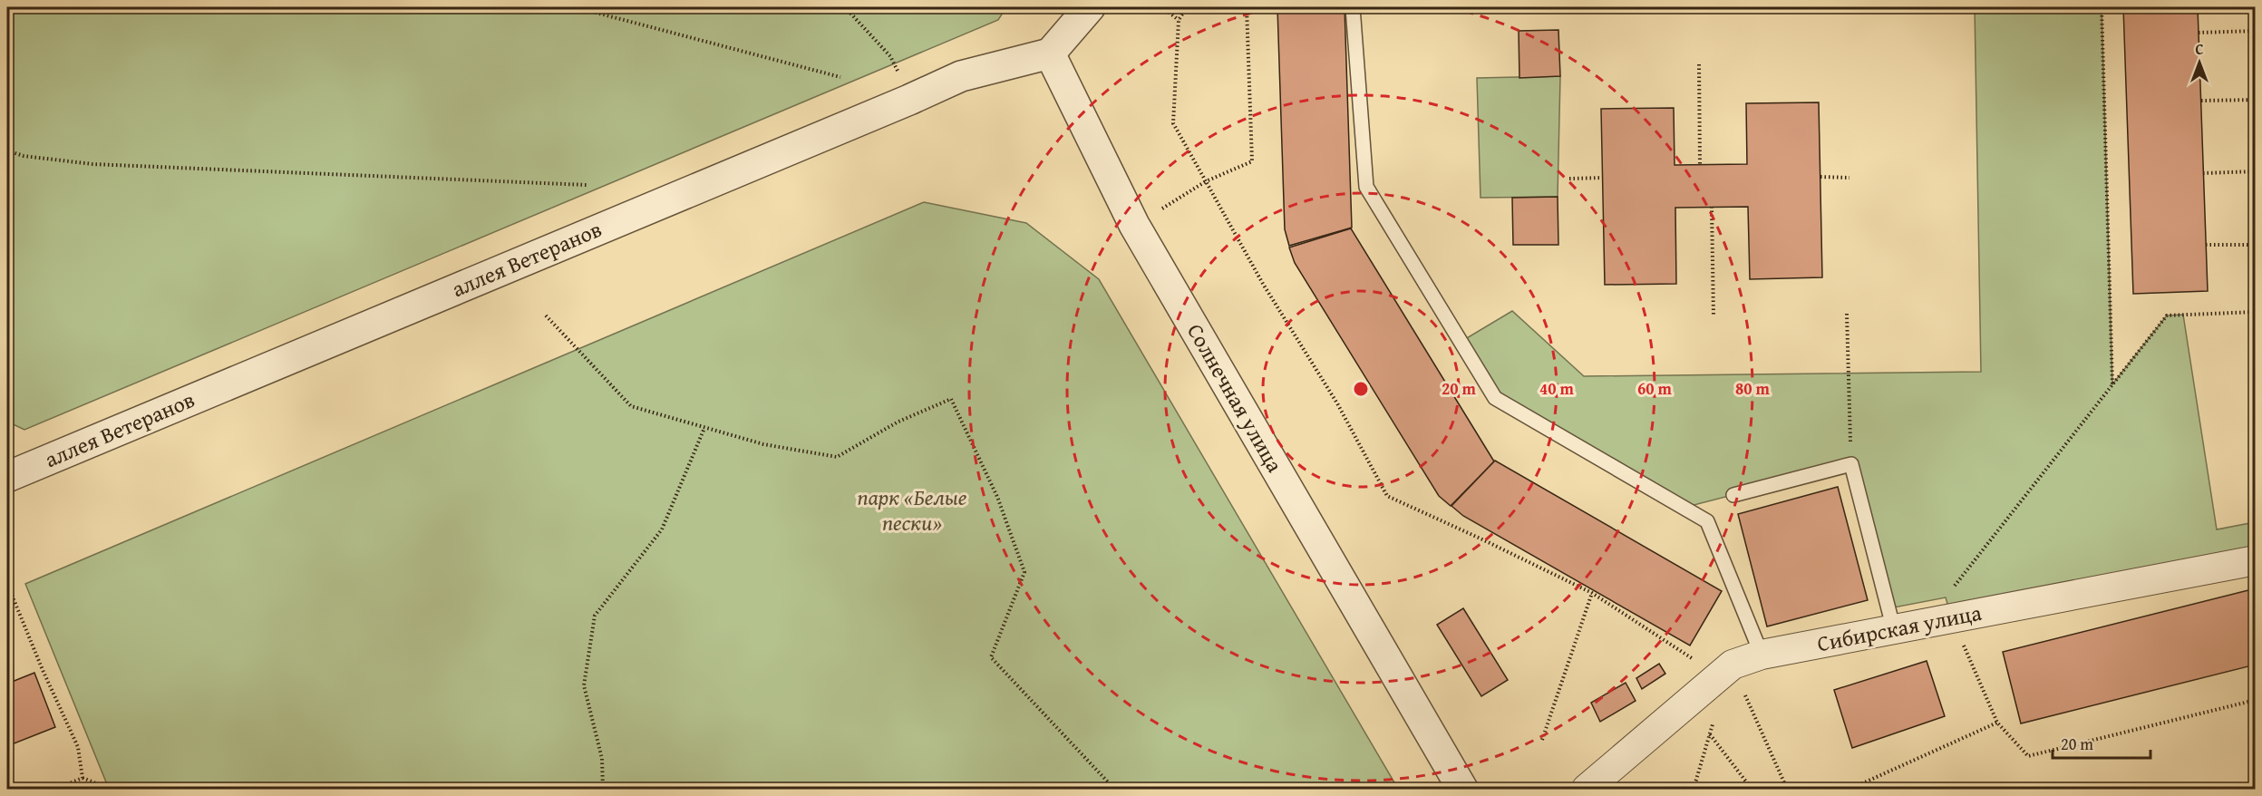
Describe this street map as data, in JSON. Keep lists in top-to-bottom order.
{
  "streets": {
    "street": ["аллея Ветеранов", "Солнечная улица", "Сибирская улица"]
  },
  "crossings": [
    ["аллея Ветеранов", "Солнечная улица"]
  ],
  "parks": ["парк «Белые пески»"],
  "scale_bar": "20 m",
  "north": "top",
  "rings": [
    "20 m",
    "40 m",
    "60 m",
    "80 m"
  ]
}
